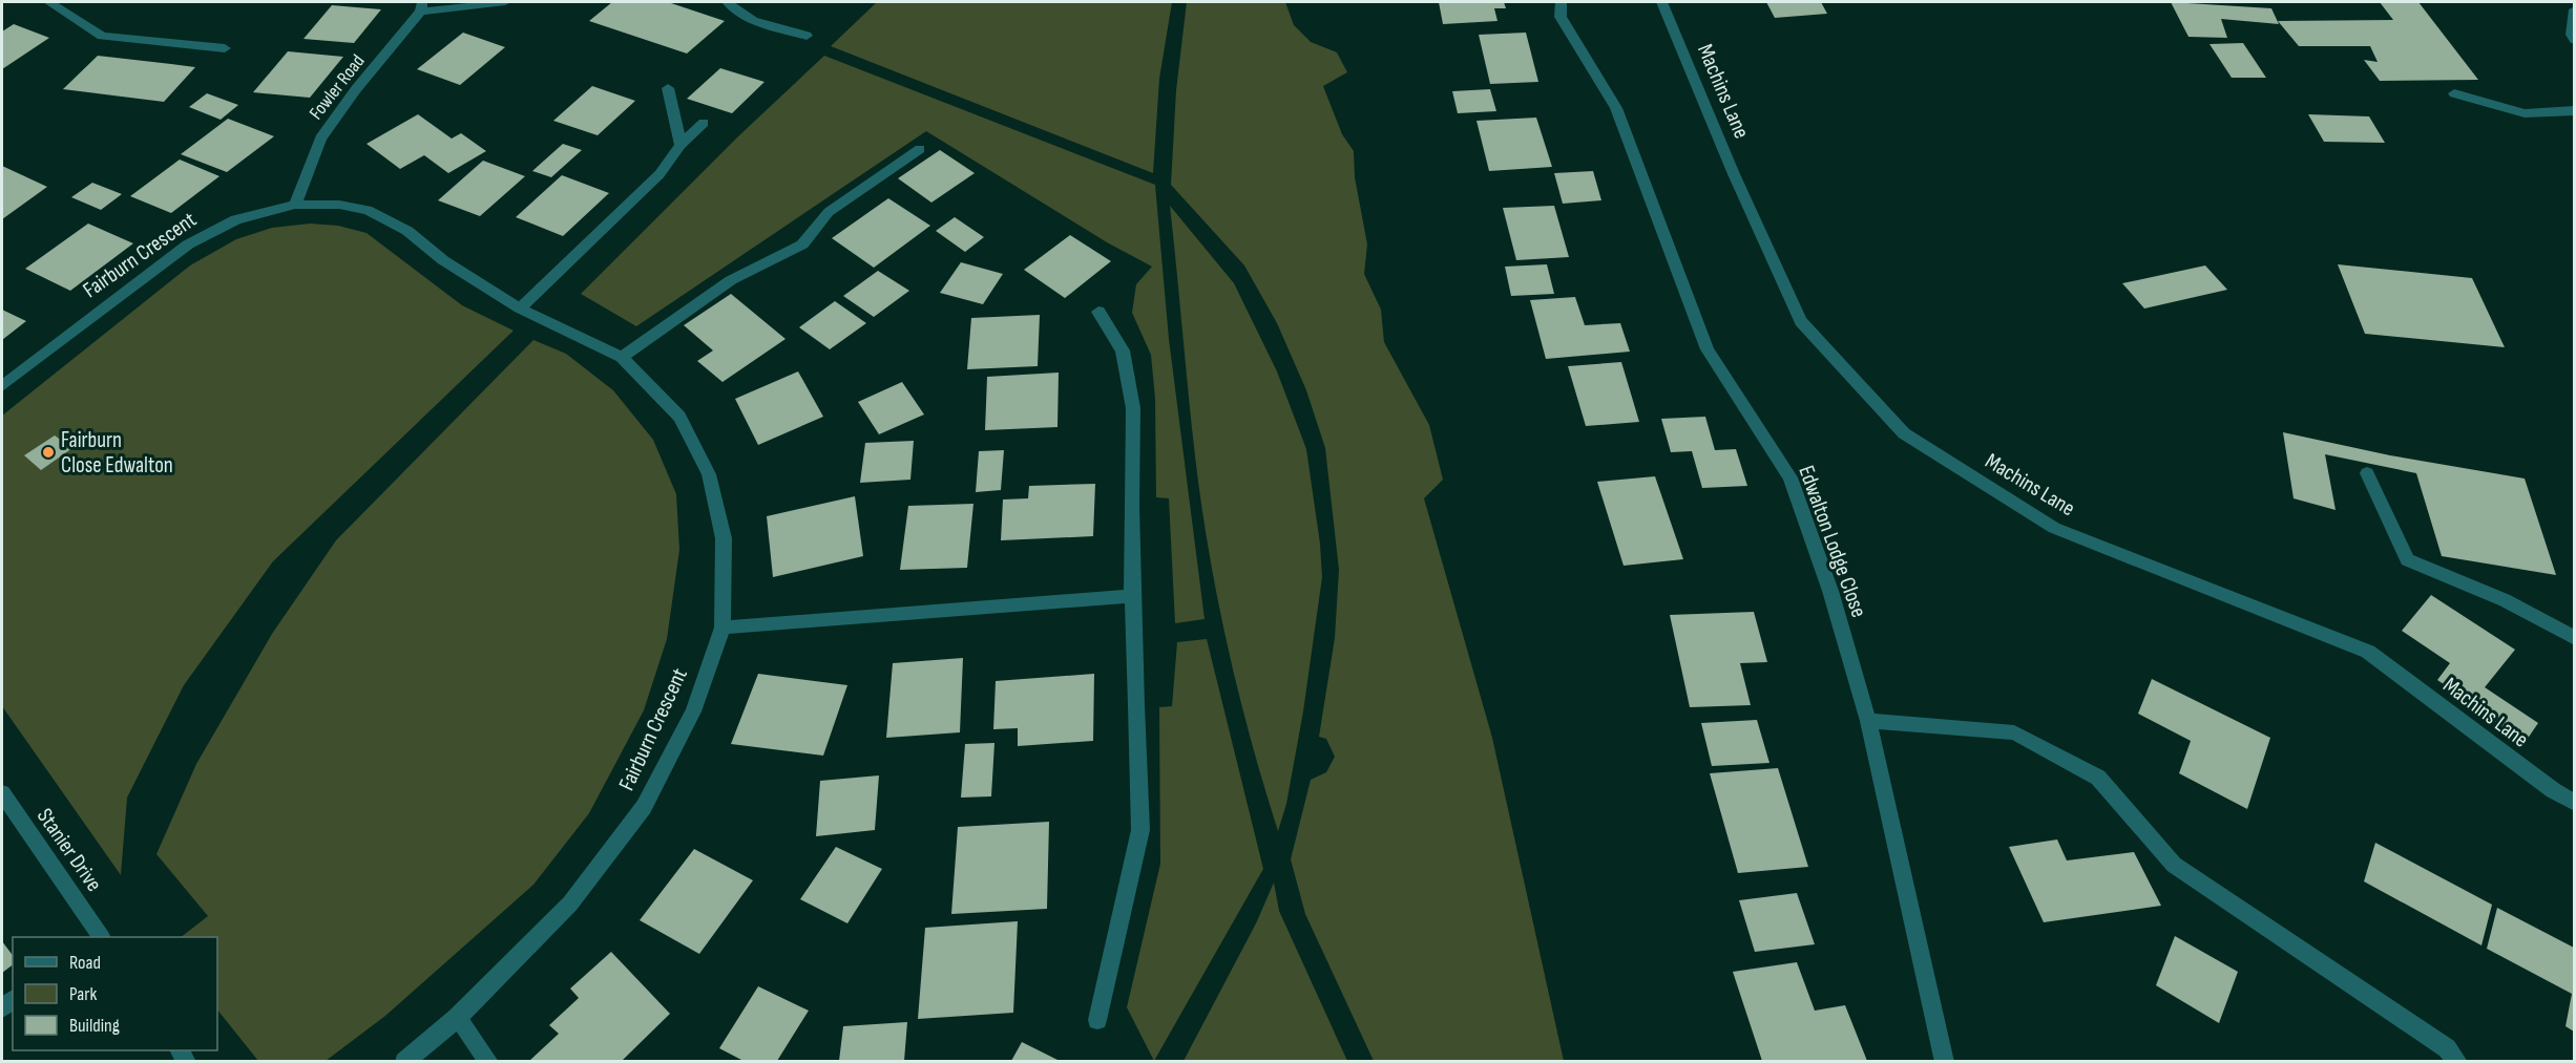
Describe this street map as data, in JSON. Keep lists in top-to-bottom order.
{
  "streets": {
    "street": [
      "Fowler Road",
      "Machins Lane",
      "Fairburn Crescent",
      "Edwalton Lodge Close",
      "Stanier Drive"
    ]
  },
  "crossings": [
    ["Fowler Road", "Fairburn Crescent"]
  ],
  "places": ["Fairburn Close Edwalton"],
  "legend": ["Road", "Park", "Building"]
}
